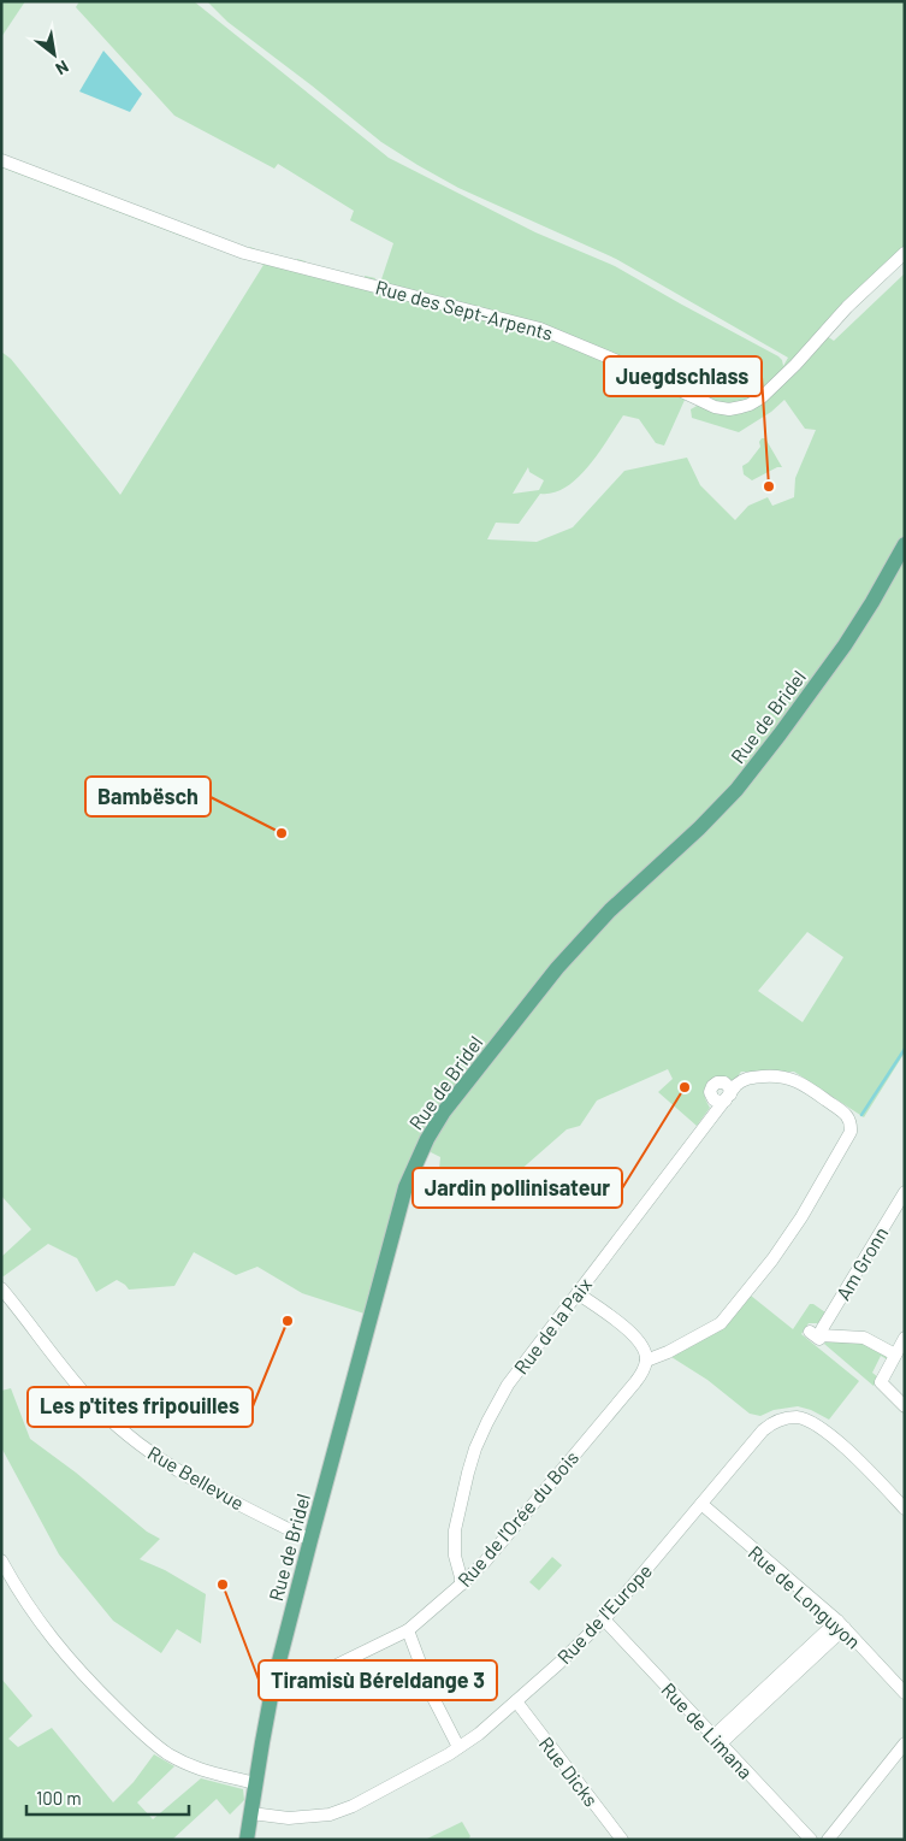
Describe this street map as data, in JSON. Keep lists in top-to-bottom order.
{
  "streets": {
    "main road": ["Rue de Bridel"],
    "street": [
      "Rue des Sept-Arpents",
      "Am Gronn",
      "Rue de la Paix",
      "Rue Bellevue",
      "Rue de l'Orée du Bois",
      "Rue de Longuyon",
      "Rue de l'Europe",
      "Rue de Limana",
      "Rue Dicks"
    ]
  },
  "crossings": [
    ["Rue de Bridel", "Rue Bellevue"],
    ["Rue de Bridel", "Rue de l'Orée du Bois"],
    ["Rue de Bridel", "Rue de l'Europe"],
    ["Rue de la Paix", "Rue de l'Orée du Bois"],
    ["Rue de Longuyon", "Rue de l'Europe"],
    ["Rue de l'Europe", "Rue de Limana"],
    ["Rue de l'Europe", "Rue Dicks"]
  ],
  "places": [
    "Juegdschlass",
    "Bambësch",
    "Jardin pollinisateur",
    "Les p'tites fripouilles",
    "Tiramisù Béreldange 3"
  ],
  "scale_bar": "100 m",
  "north": "bottom right"
}
